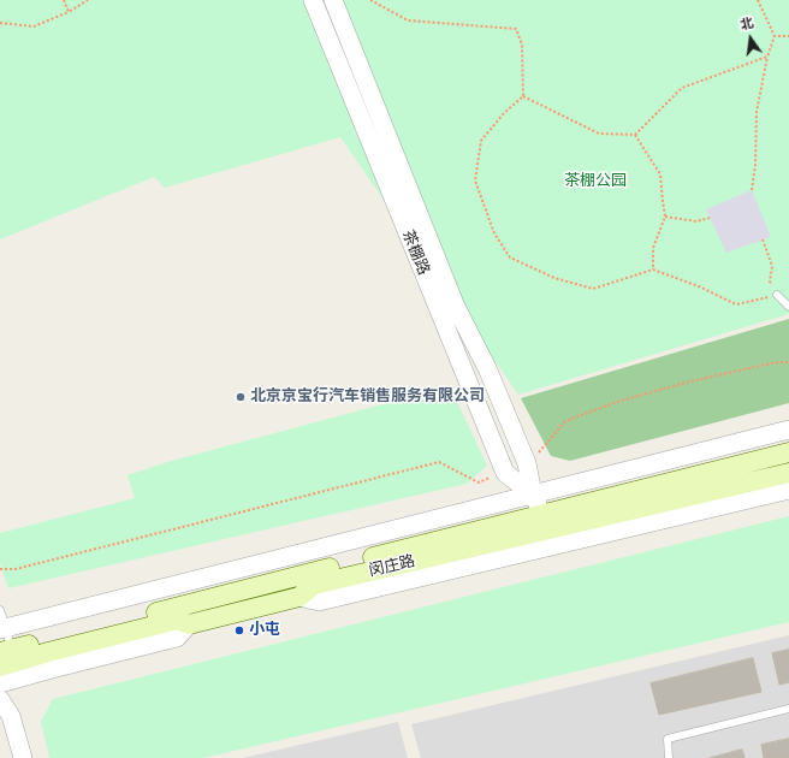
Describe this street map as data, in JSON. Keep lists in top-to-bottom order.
{
  "streets": {
    "main road": ["闵庄路"],
    "street": ["茶棚路"]
  },
  "crossings": [
    ["茶棚路", "闵庄路"]
  ],
  "parks": ["茶棚公园"],
  "places": ["北京京宝行汽车销售服务有限公司", "小屯"],
  "north": "top"
}
